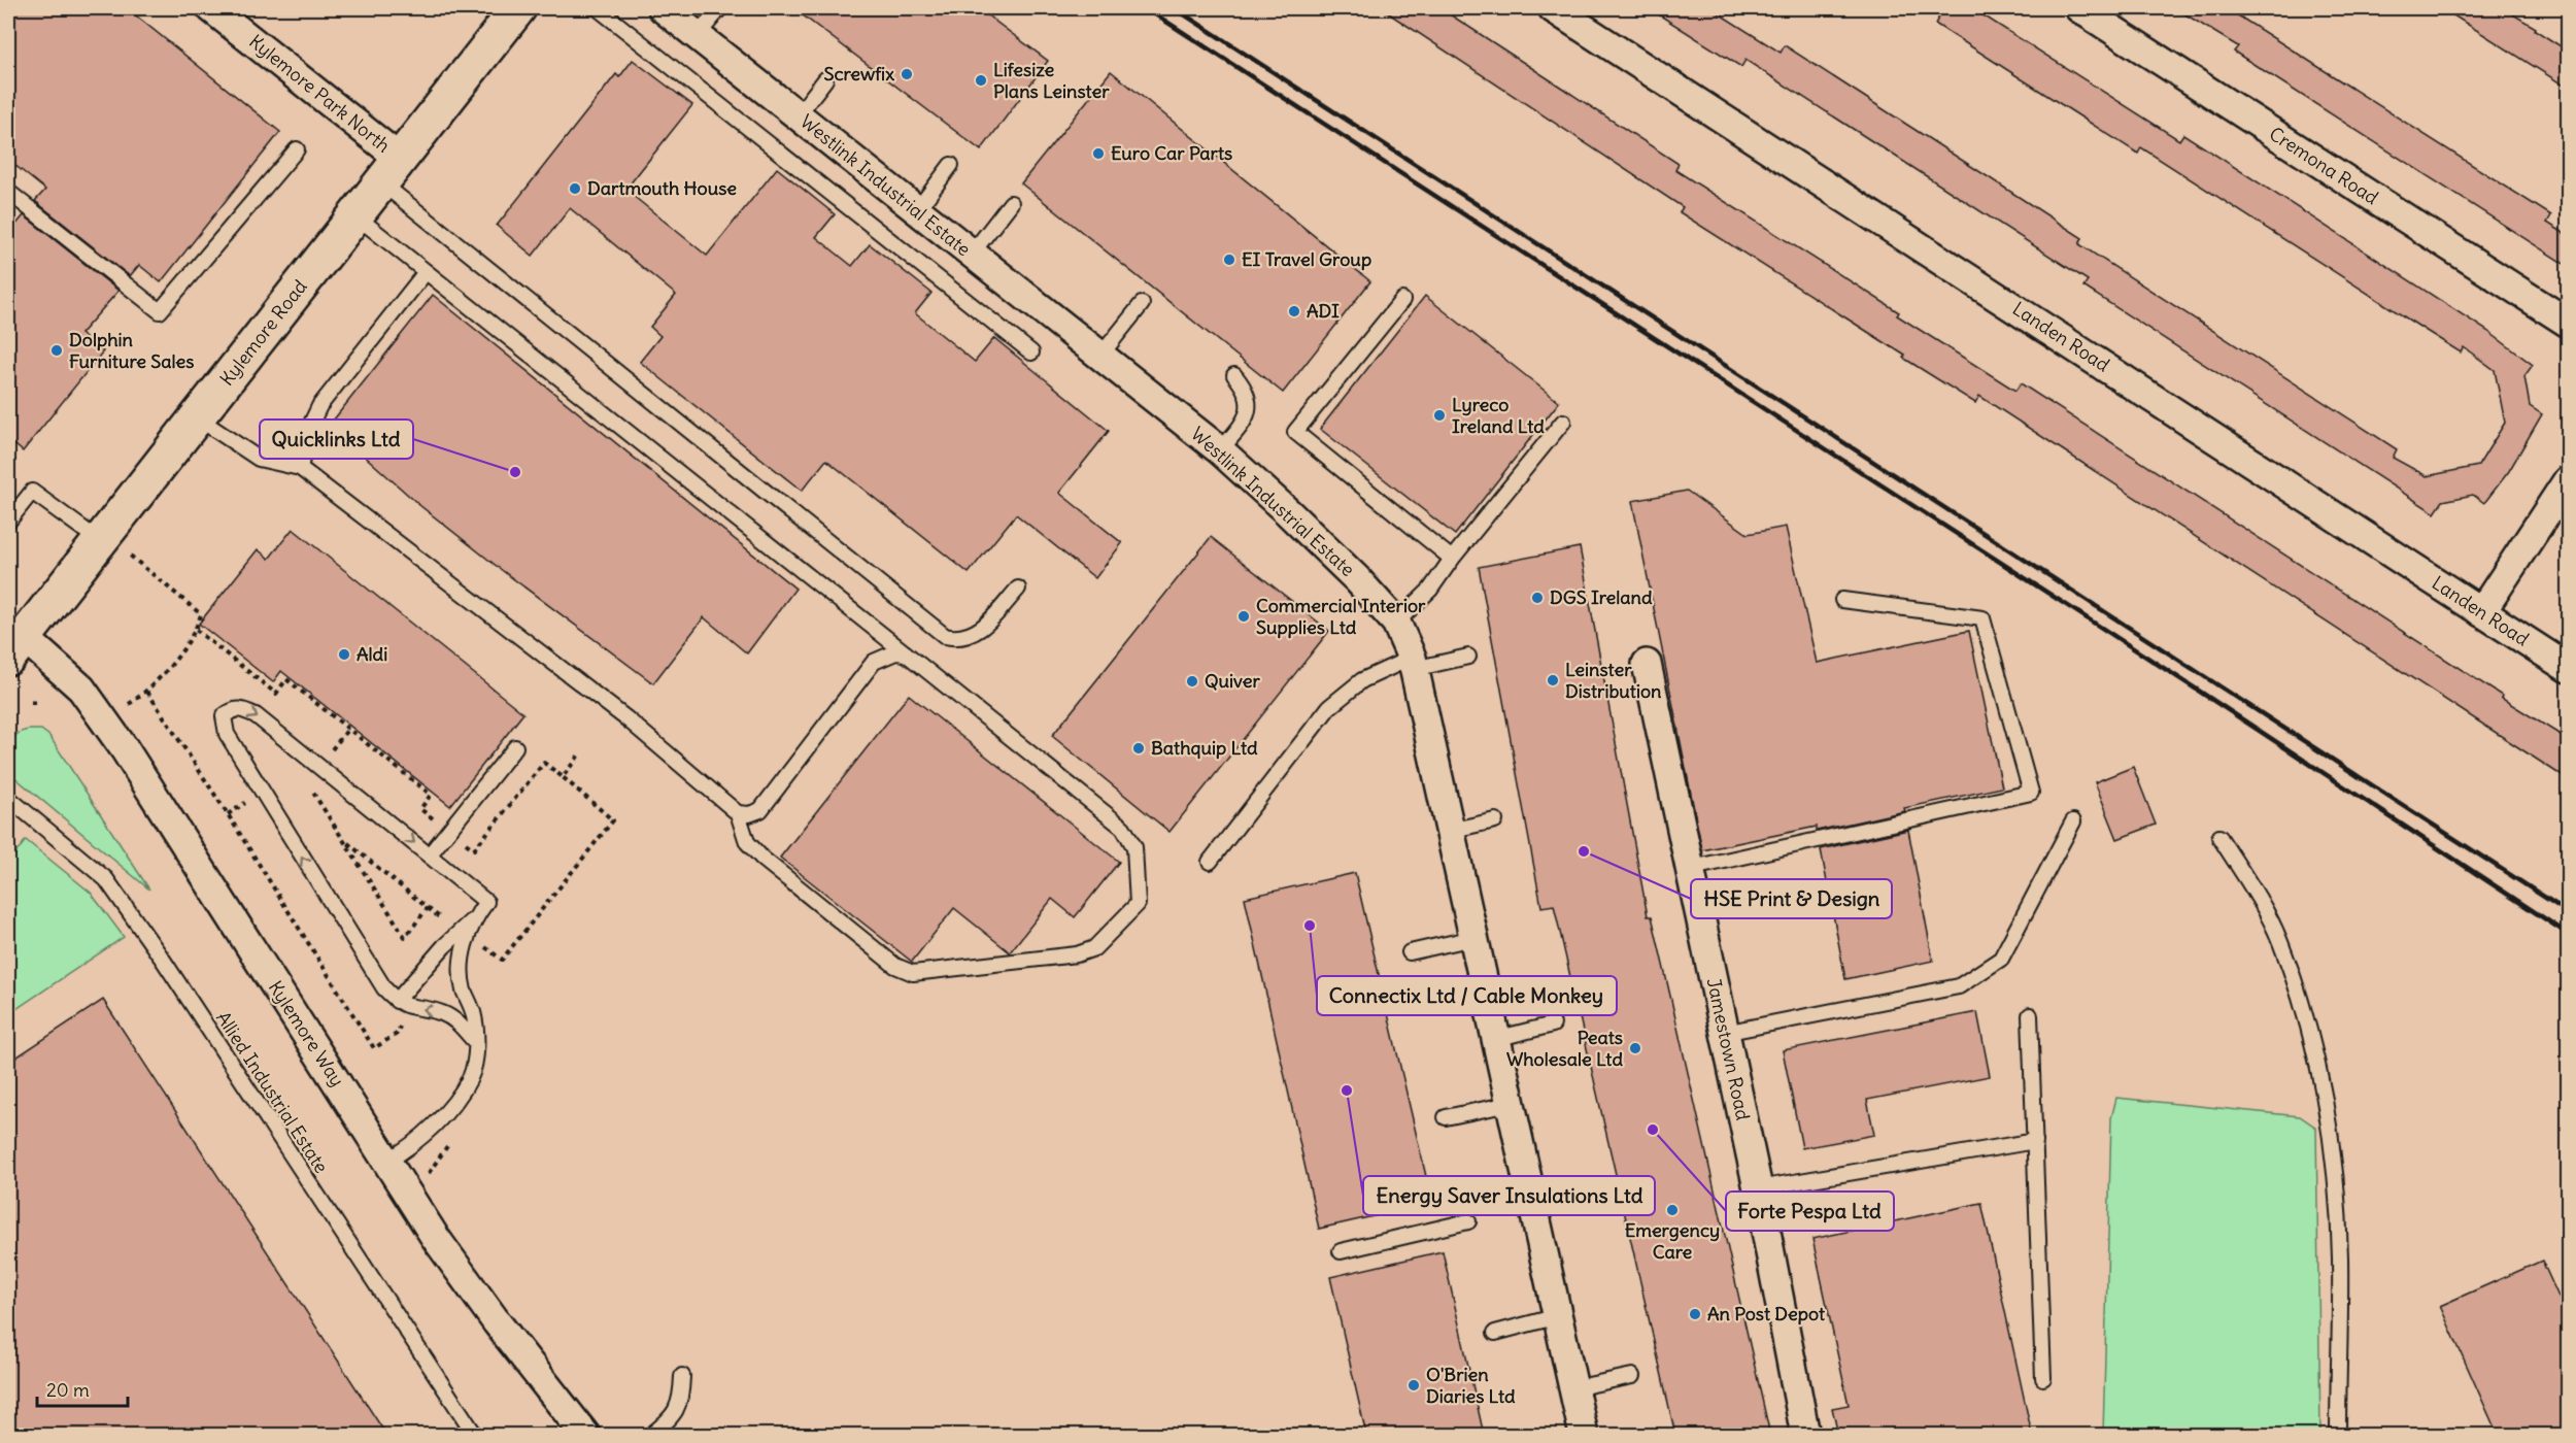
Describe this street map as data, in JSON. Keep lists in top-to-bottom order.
{
  "streets": {
    "main road": ["Kylemore Road"],
    "street": [
      "Kylemore Park North",
      "Cremona Road",
      "Westlink Industrial Estate",
      "Landen Road",
      "Kylemore Way",
      "Jamestown Road"
    ],
    "lane": ["Allied Industrial Estate"]
  },
  "crossings": [
    ["Kylemore Park North", "Kylemore Road"],
    ["Kylemore Road", "Kylemore Way"]
  ],
  "places": [
    "Screwfix",
    "Lifesize Plans Leinster",
    "Euro Car Parts",
    "Dartmouth House",
    "EI Travel Group",
    "ADI",
    "Dolphin Furniture Sales",
    "Lyreco Ireland Ltd",
    "Quicklinks Ltd",
    "DGS Ireland",
    "Commercial Interior Supplies Ltd",
    "Aldi",
    "Leinster Distribution",
    "Quiver",
    "Bathquip Ltd",
    "HSE Print & Design",
    "Connectix Ltd / Cable Monkey",
    "Peats Wholesale Ltd",
    "Energy Saver Insulations Ltd",
    "Forte Pespa Ltd",
    "Emergency Care",
    "An Post Depot",
    "O'Brien Diaries Ltd"
  ],
  "scale_bar": "20 m"
}
